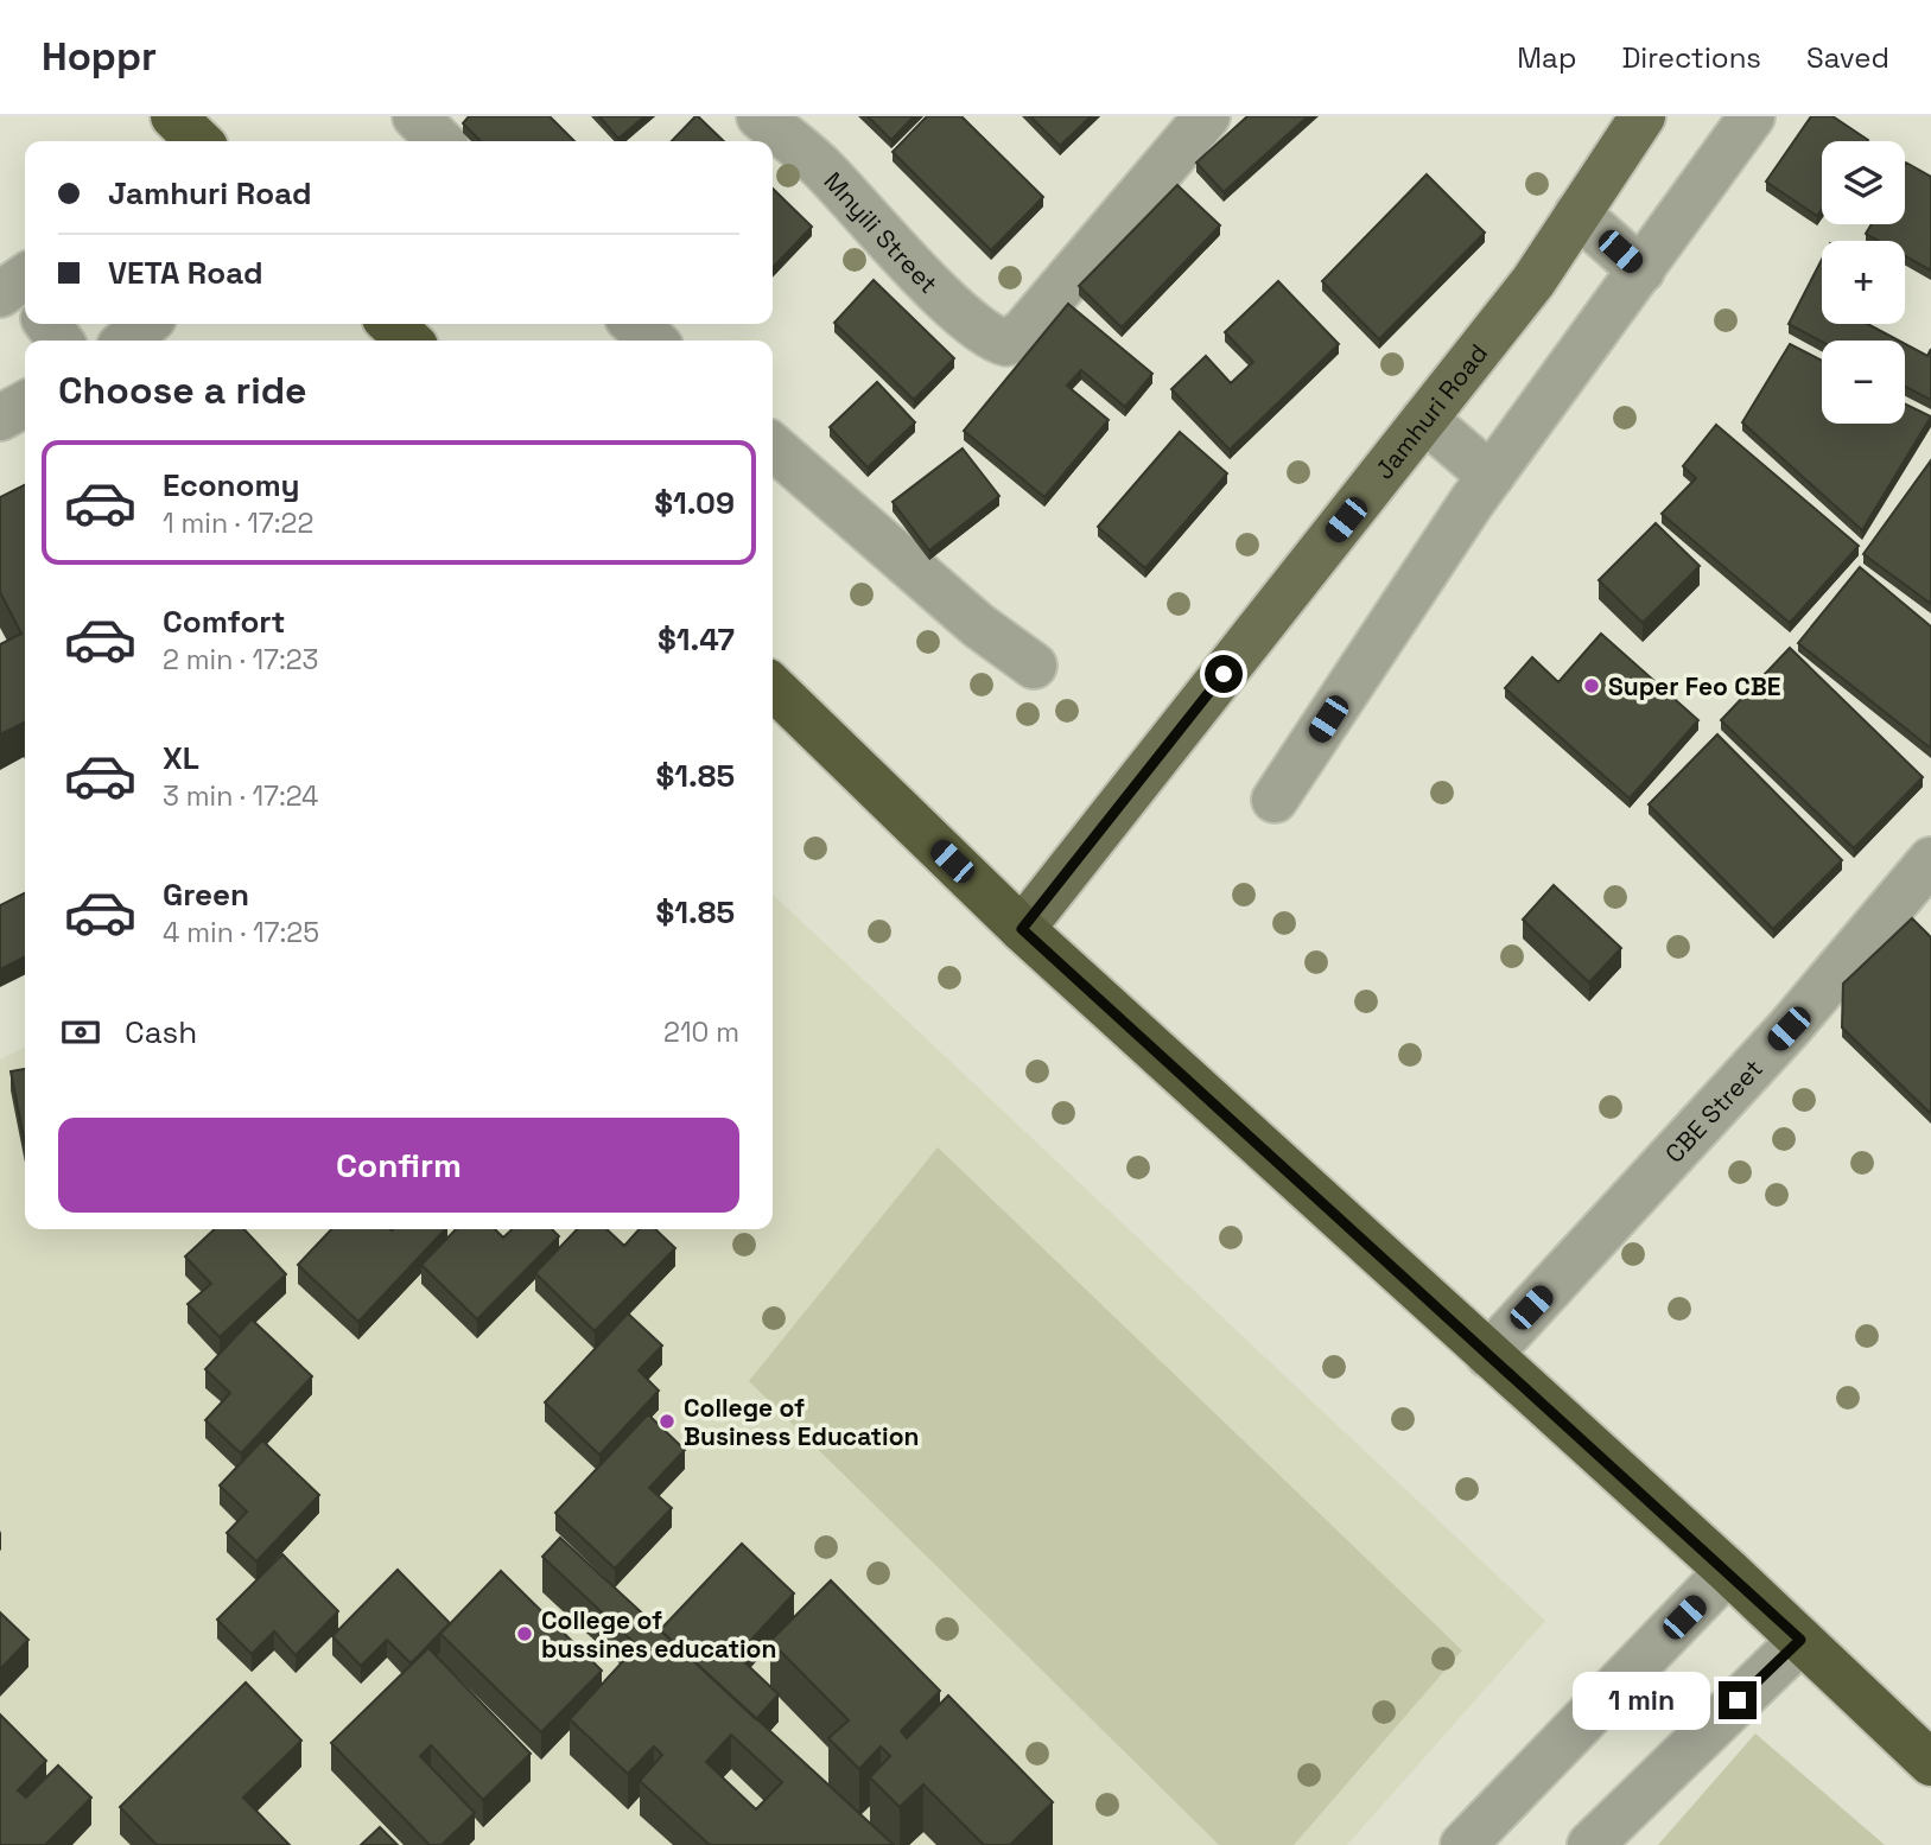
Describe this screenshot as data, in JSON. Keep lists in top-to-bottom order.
{
  "streets": {
    "main road": ["Jamhuri Road"],
    "street": ["Mnyili Street", "CBE Street"]
  },
  "places": ["Super Feo CBE", "College of Business Education", "College of bussines education"],
  "page": {
    "header": "Hoppr",
    "nav": ["Map", "Directions", "Saved"],
    "map_buttons": ["+", "−"],
    "banner": ["Jamhuri Road", "VETA Road"],
    "heading": "Choose a ride",
    "list": [
      {
        "name": "Economy",
        "note": "1 min · 17:22",
        "value": "$1.09"
      },
      {
        "name": "Comfort",
        "note": "2 min · 17:23",
        "value": "$1.47"
      },
      {
        "name": "XL",
        "note": "3 min · 17:24",
        "value": "$1.85"
      },
      {
        "name": "Green",
        "note": "4 min · 17:25",
        "value": "$1.85"
      }
    ],
    "pay": ["Cash", "210 m"],
    "buttons": "Confirm",
    "bubble": "1 min"
  }
}
